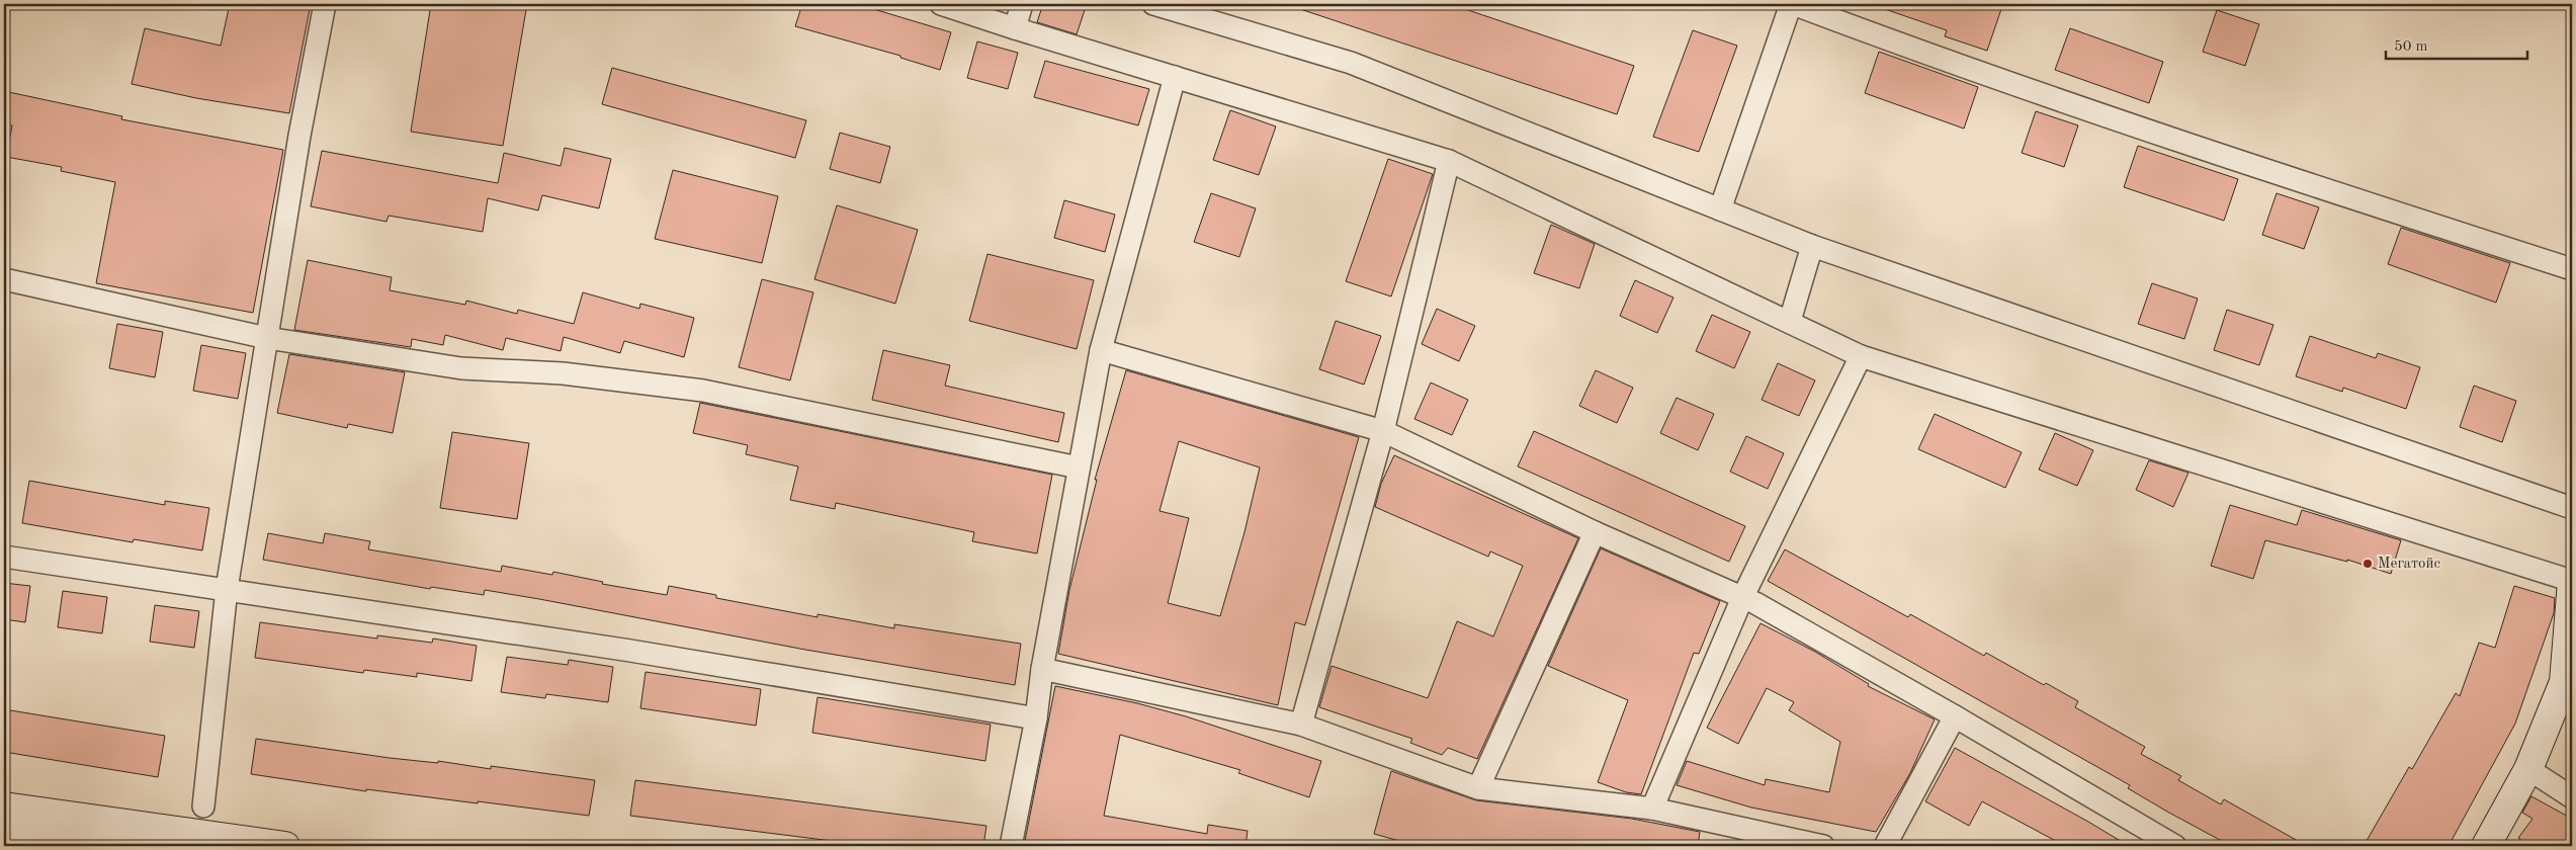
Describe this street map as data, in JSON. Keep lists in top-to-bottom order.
{
  "places": ["Мегатойс"],
  "scale_bar": "50 m"
}
